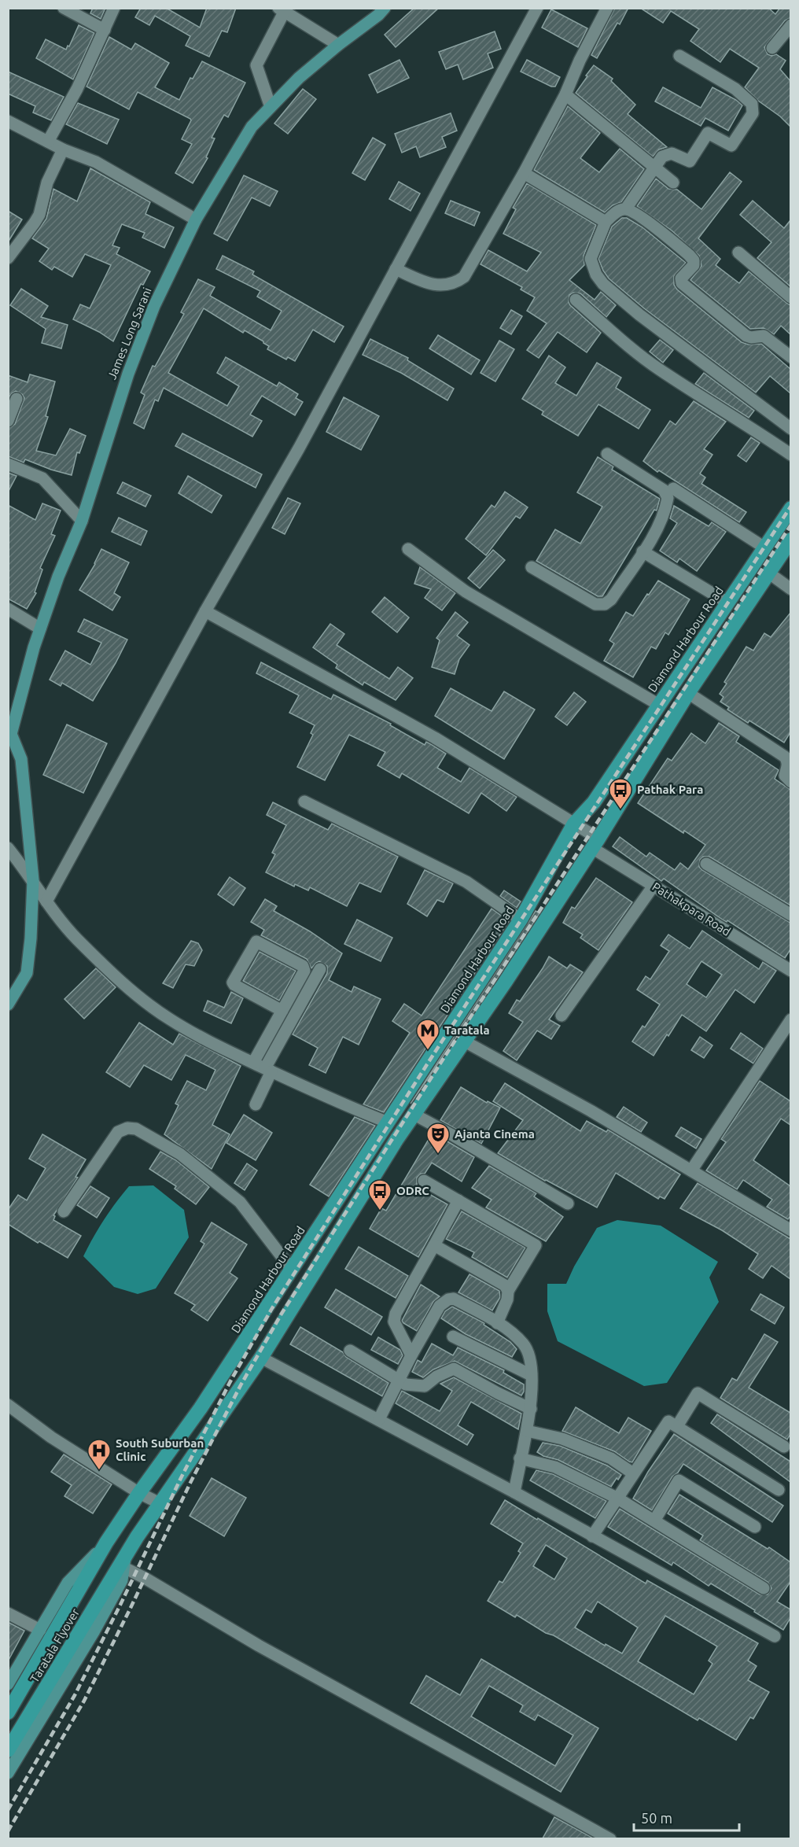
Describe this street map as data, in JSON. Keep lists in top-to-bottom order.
{
  "streets": {
    "highway": ["Diamond Harbour Road", "Taratala Flyover"],
    "main road": ["James Long Sarani"],
    "street": ["Pathakpara Road"]
  },
  "crossings": [
    ["Diamond Harbour Road", "Pathakpara Road"],
    ["Diamond Harbour Road", "Taratala Flyover"]
  ],
  "places": {
    "bus stop": ["Pathak Para", "ODRC"],
    "metro station": ["Taratala"],
    "theatre": ["Ajanta Cinema"],
    "hospital": ["South Suburban Clinic"]
  },
  "scale_bar": "50 m"
}
